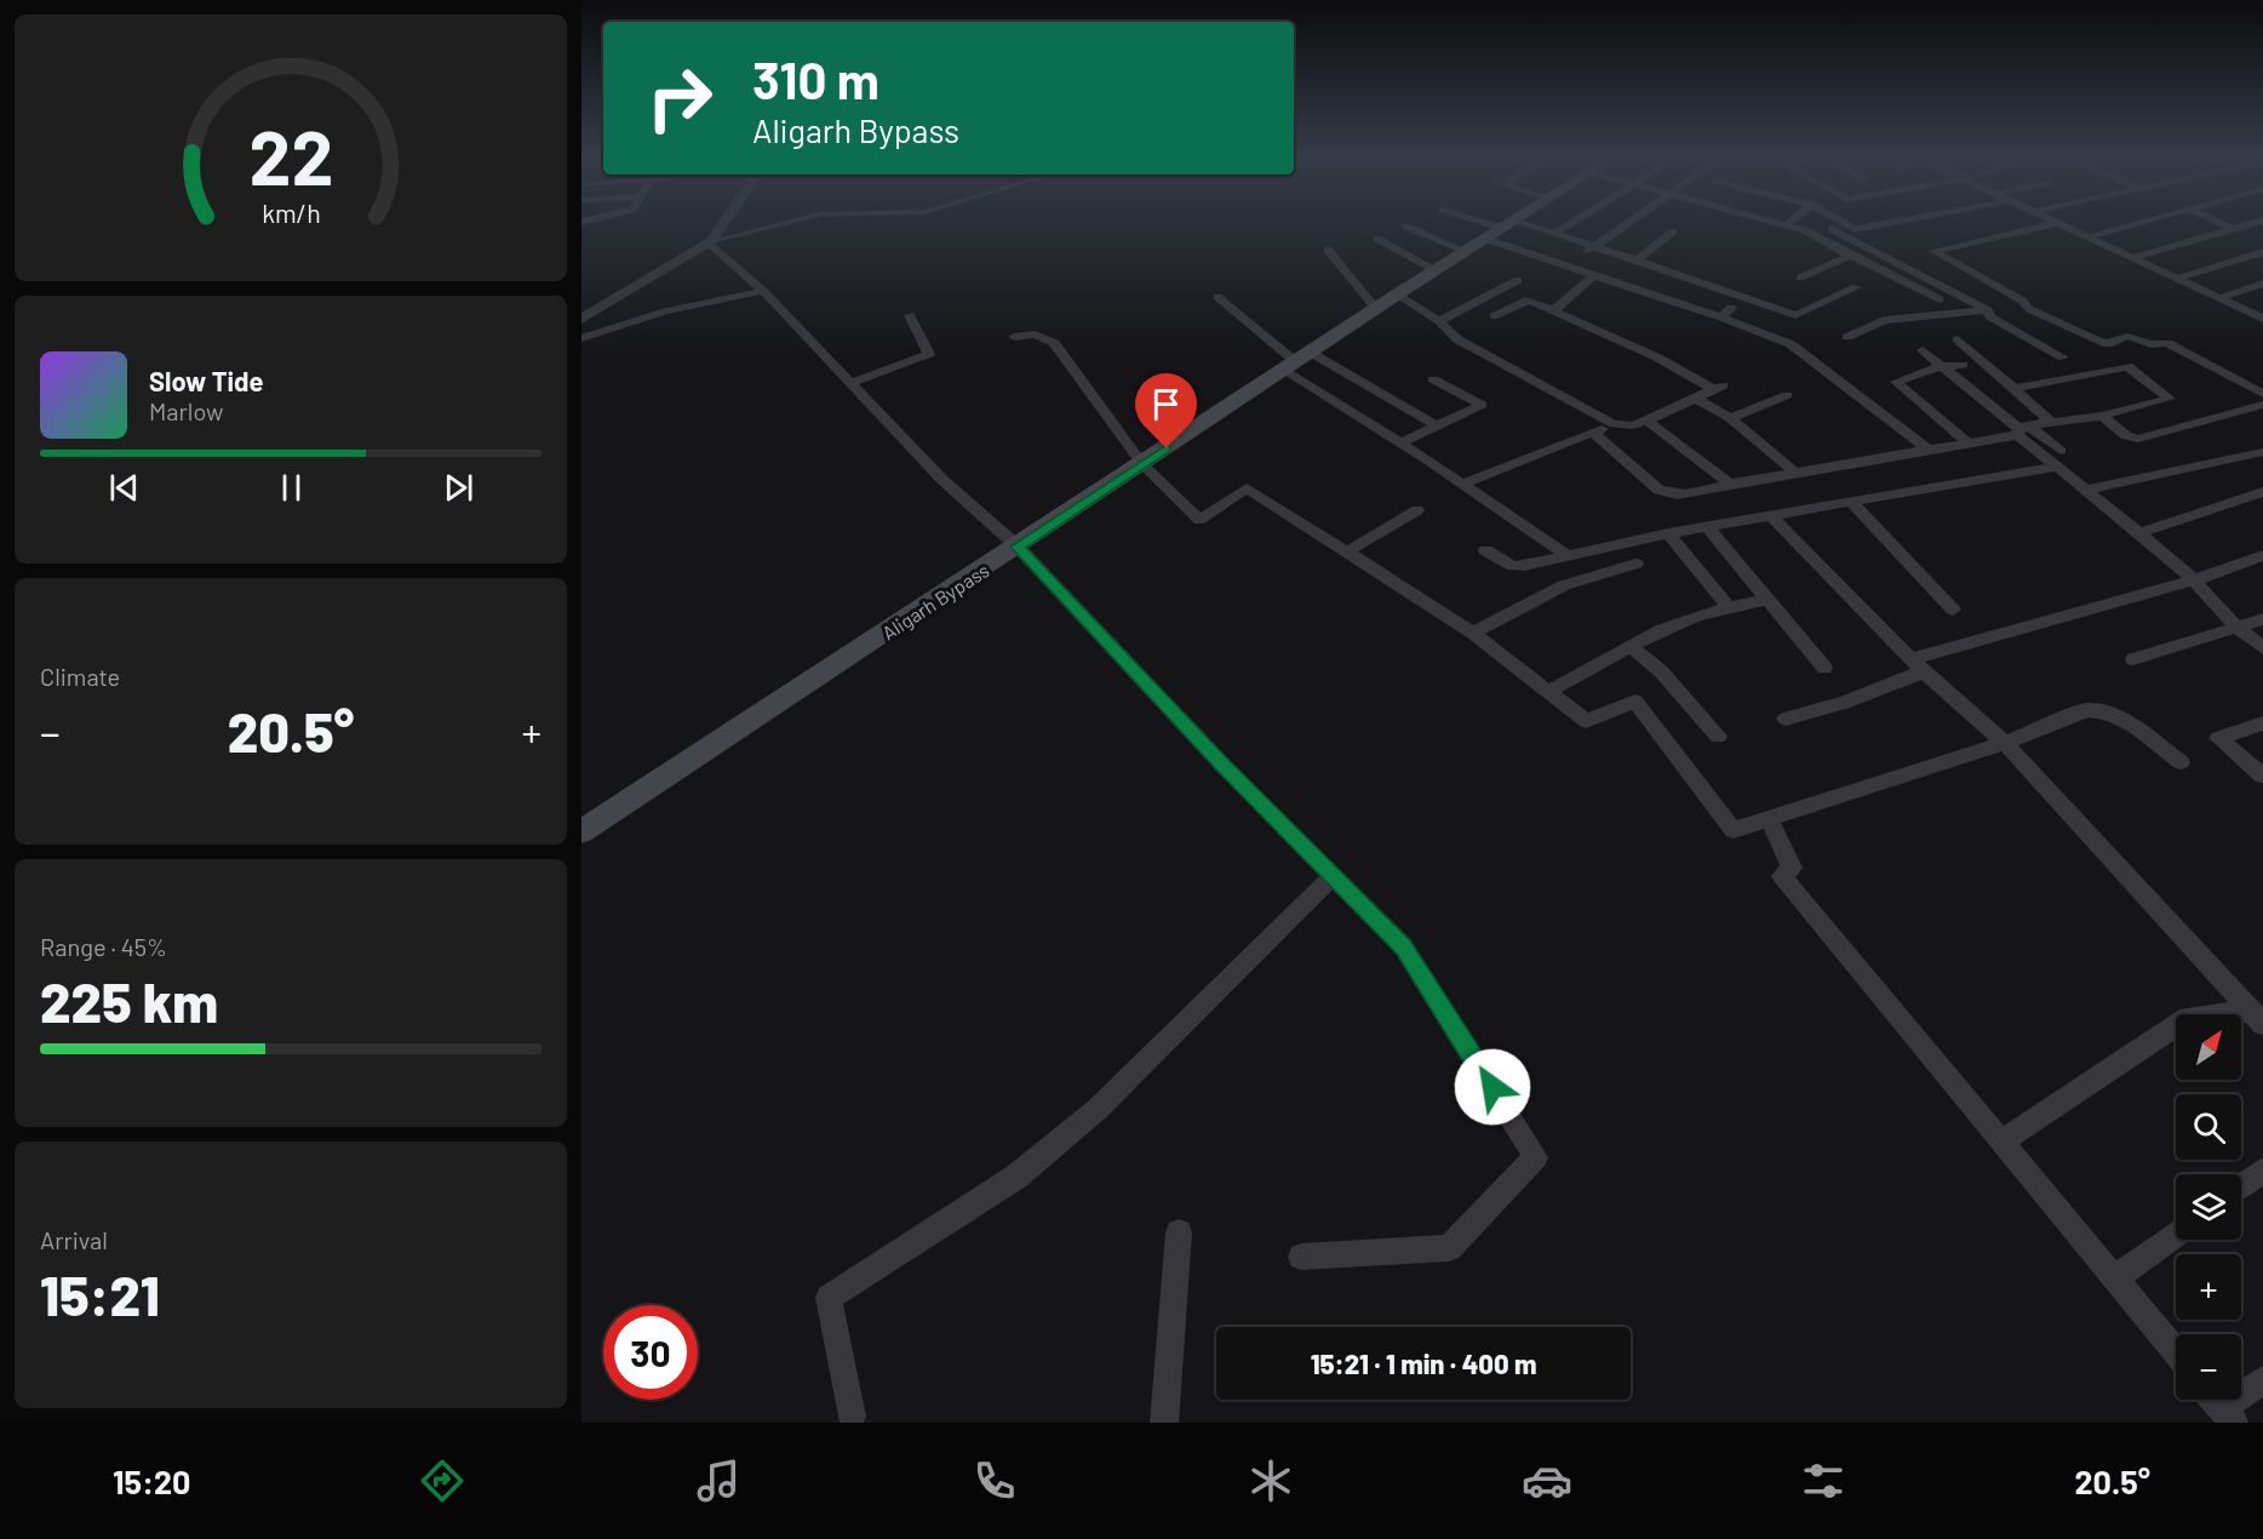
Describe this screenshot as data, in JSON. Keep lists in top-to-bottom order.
{
  "streets": {
    "main road": ["Aligarh Bypass"]
  },
  "north": "top right",
  "page": {
    "turn": ["310 m", "Aligarh Bypass"],
    "song": ["Slow Tide", "Marlow"],
    "tile": [
      "Climate",
      ["Range · 45%", "225 km"],
      ["Arrival", "15:21"]
    ],
    "heat": ["−", "20.5°", "+"],
    "map_buttons": ["+", "−"],
    "limit": "30",
    "trip": "15:21 · 1 min · 400 m",
    "tabs": ["15:20", "20.5°"],
    "gauge": ["22", "km/h"]
  }
}
